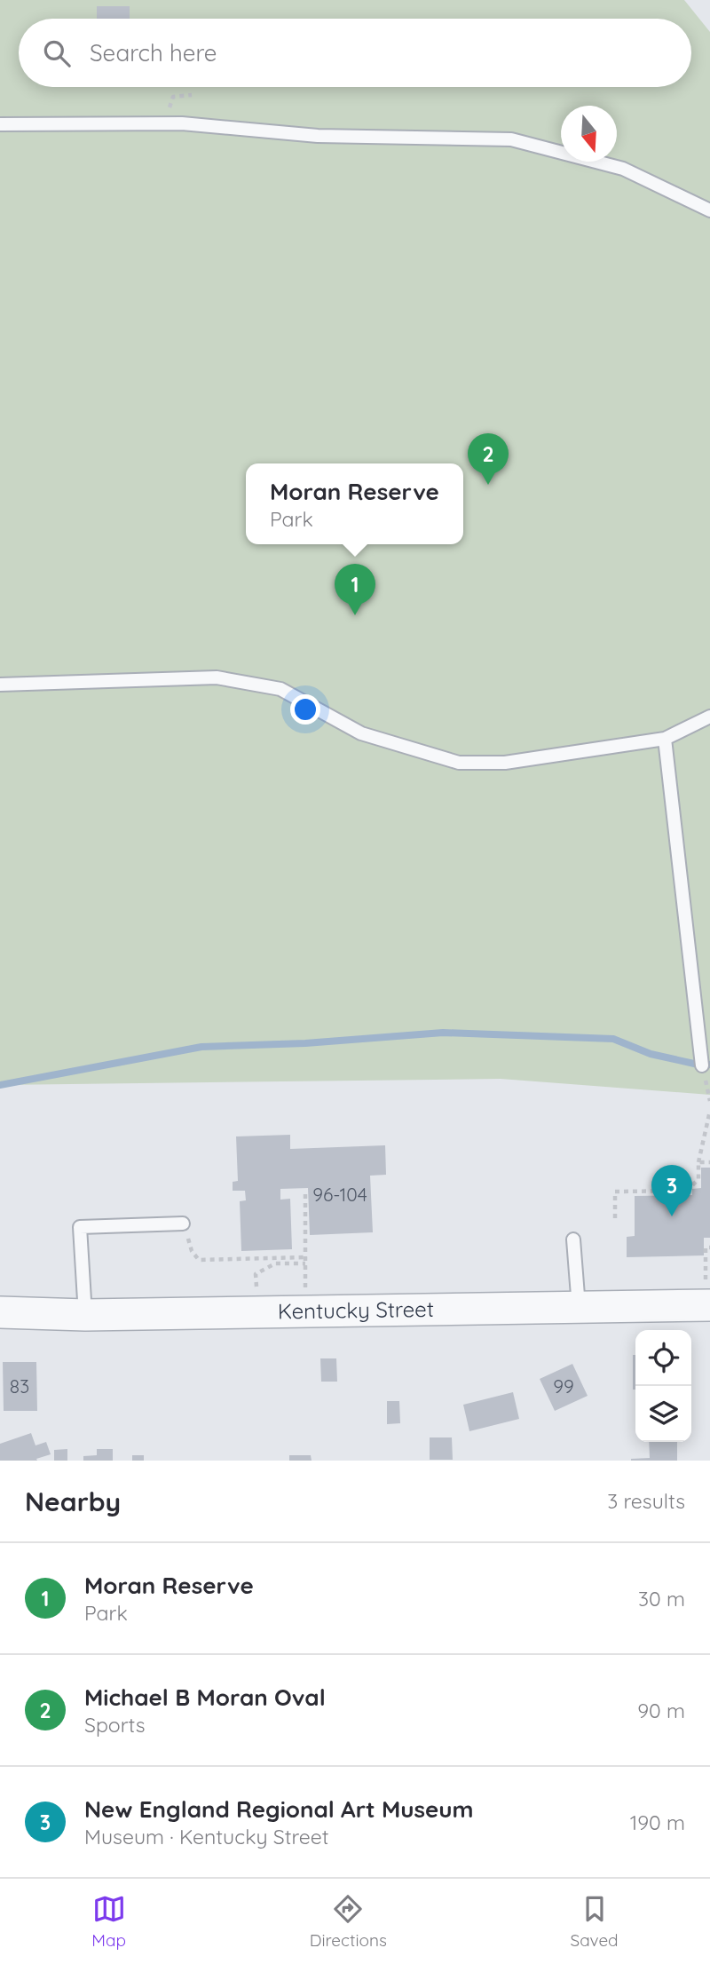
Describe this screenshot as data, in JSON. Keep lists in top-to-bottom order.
{
  "streets": {
    "street": ["Kentucky Street"]
  },
  "house_numbers": ["96-104", "83", "99"],
  "north": "bottom",
  "page": {
    "search": "Search here",
    "pins": ["2", "1", "3"],
    "popup": ["Moran Reserve", "Park"],
    "heading": ["Nearby", "3 results"],
    "list": [
      {
        "mark": "1",
        "name": "Moran Reserve",
        "note": "Park",
        "value": "30 m"
      },
      {
        "mark": "2",
        "name": "Michael B Moran Oval",
        "note": "Sports",
        "value": "90 m"
      },
      {
        "mark": "3",
        "name": "New England Regional Art Museum",
        "note": "Museum · Kentucky Street",
        "value": "190 m"
      }
    ],
    "nav": ["Map", "Directions", "Saved"]
  }
}
